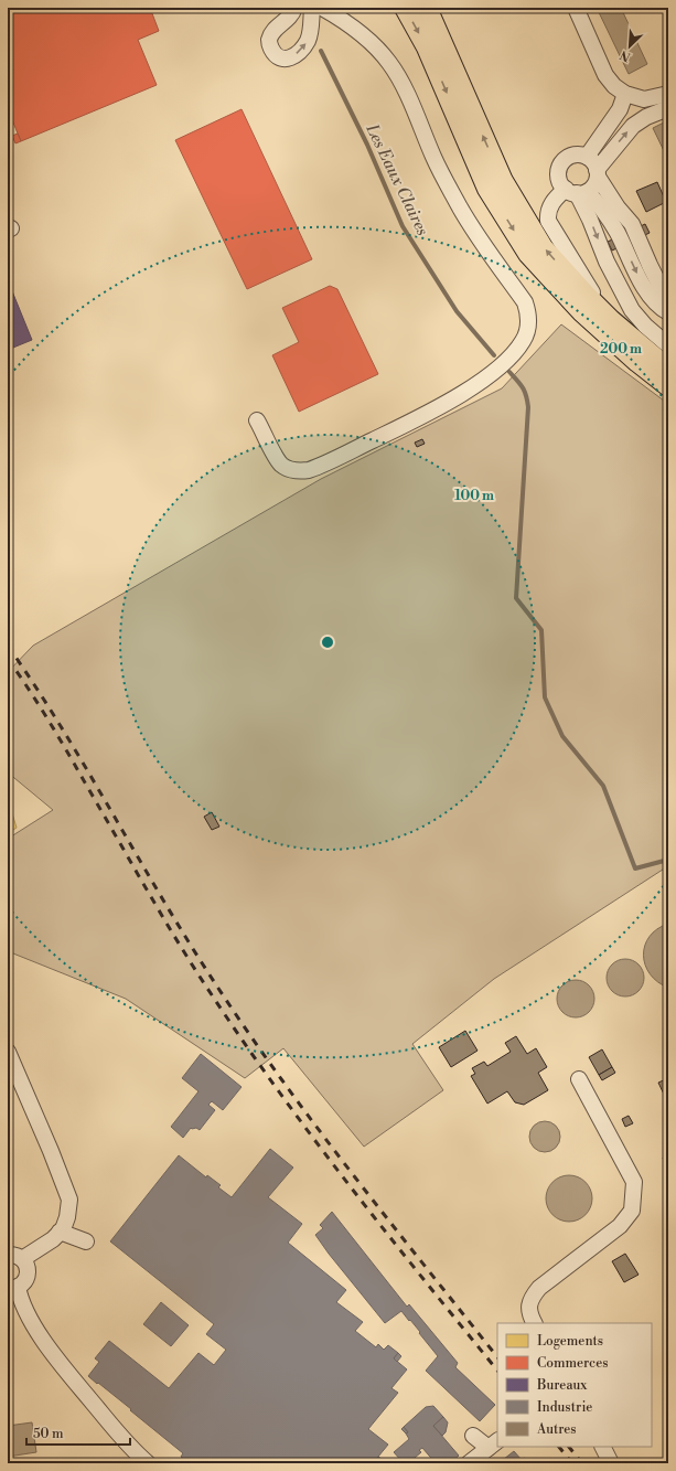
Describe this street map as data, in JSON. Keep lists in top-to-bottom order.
{
  "water": ["Les Eaux Claires"],
  "legend": [
    "Logements",
    "Commerces",
    "Bureaux",
    "Industrie",
    "Autres"
  ],
  "scale_bar": "50 m",
  "north": "bottom left",
  "rings": ["200 m", "100 m"]
}
